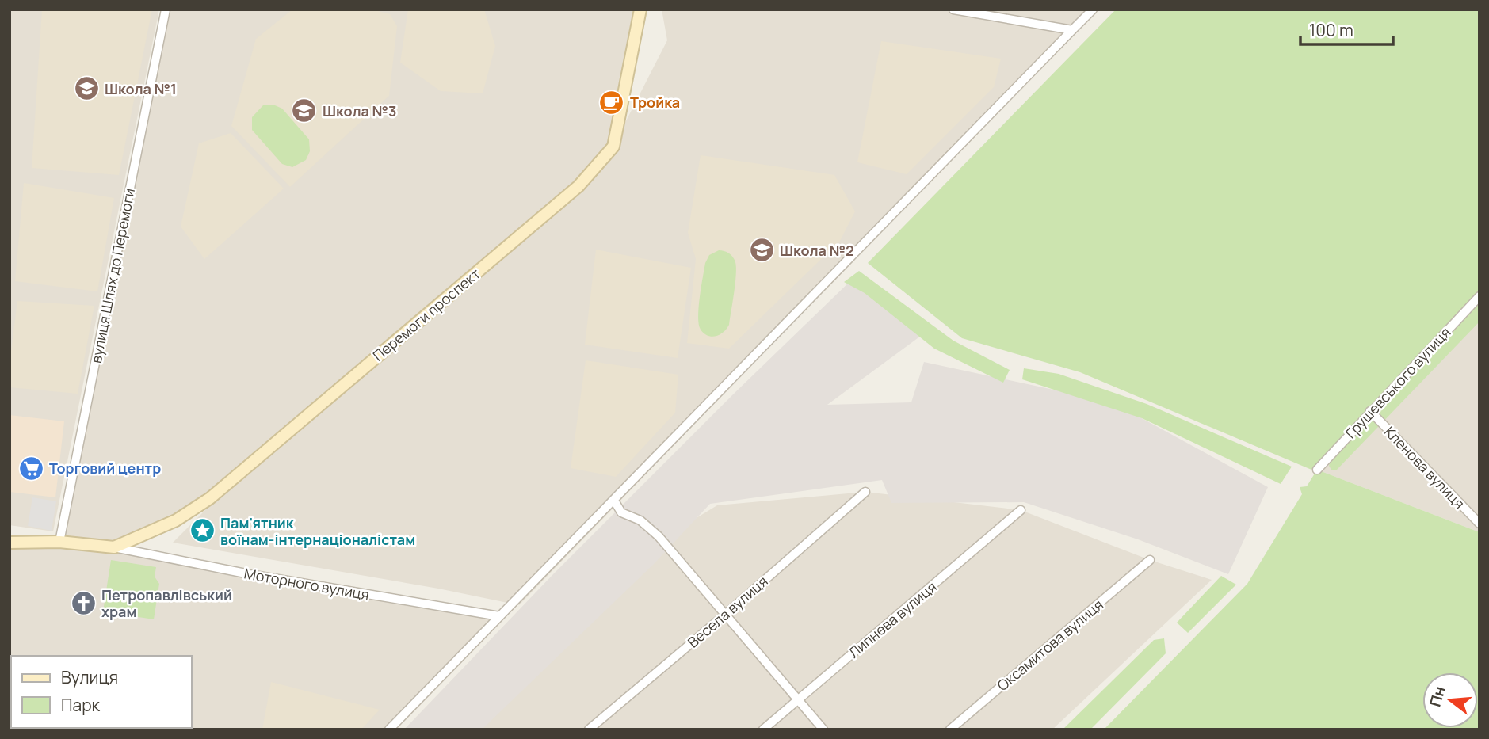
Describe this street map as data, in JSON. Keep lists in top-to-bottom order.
{
  "streets": {
    "street": [
      "вулиця Шлях до Перемоги",
      "Перемоги проспект",
      "Грушевського вулиця",
      "Кленова вулиця",
      "Моторного вулиця",
      "Весела вулиця",
      "Липнева вулиця",
      "Оксамитова вулиця"
    ]
  },
  "crossings": [
    ["Перемоги проспект", "Моторного вулиця"],
    ["Грушевського вулиця", "Кленова вулиця"]
  ],
  "places": {
    "school or university": ["Школа №1", "Школа №3", "Школа №2"],
    "cafe": ["Тройка"],
    "supermarket": ["Торговий центр"],
    "place": ["Пам'ятник воїнам-інтернаціоналістам"],
    "church": ["Петропавлівський храм"]
  },
  "legend": ["Вулиця", "Парк"],
  "scale_bar": "100 m",
  "north": "left"
}
